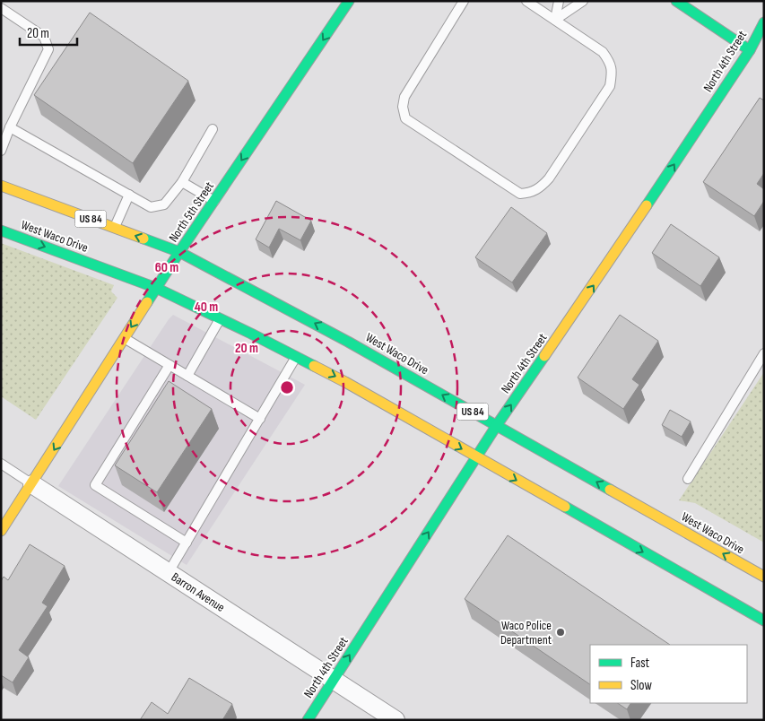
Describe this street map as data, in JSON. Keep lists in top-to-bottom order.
{
  "streets": {
    "main road": [
      "North 4th Street",
      "North 5th Street",
      "US 84",
      "West Waco Drive"
    ],
    "street": ["Barron Avenue"]
  },
  "crossings": [
    ["North 4th Street", "West Waco Drive"],
    ["North 4th Street", "Barron Avenue"],
    ["North 5th Street", "West Waco Drive"],
    ["North 5th Street", "Barron Avenue"]
  ],
  "one_way": ["North 4th Street", "North 5th Street"],
  "places": ["Waco Police Department"],
  "legend": ["Fast", "Slow"],
  "scale_bar": "20 m",
  "rings": ["60 m", "40 m", "20 m"]
}
